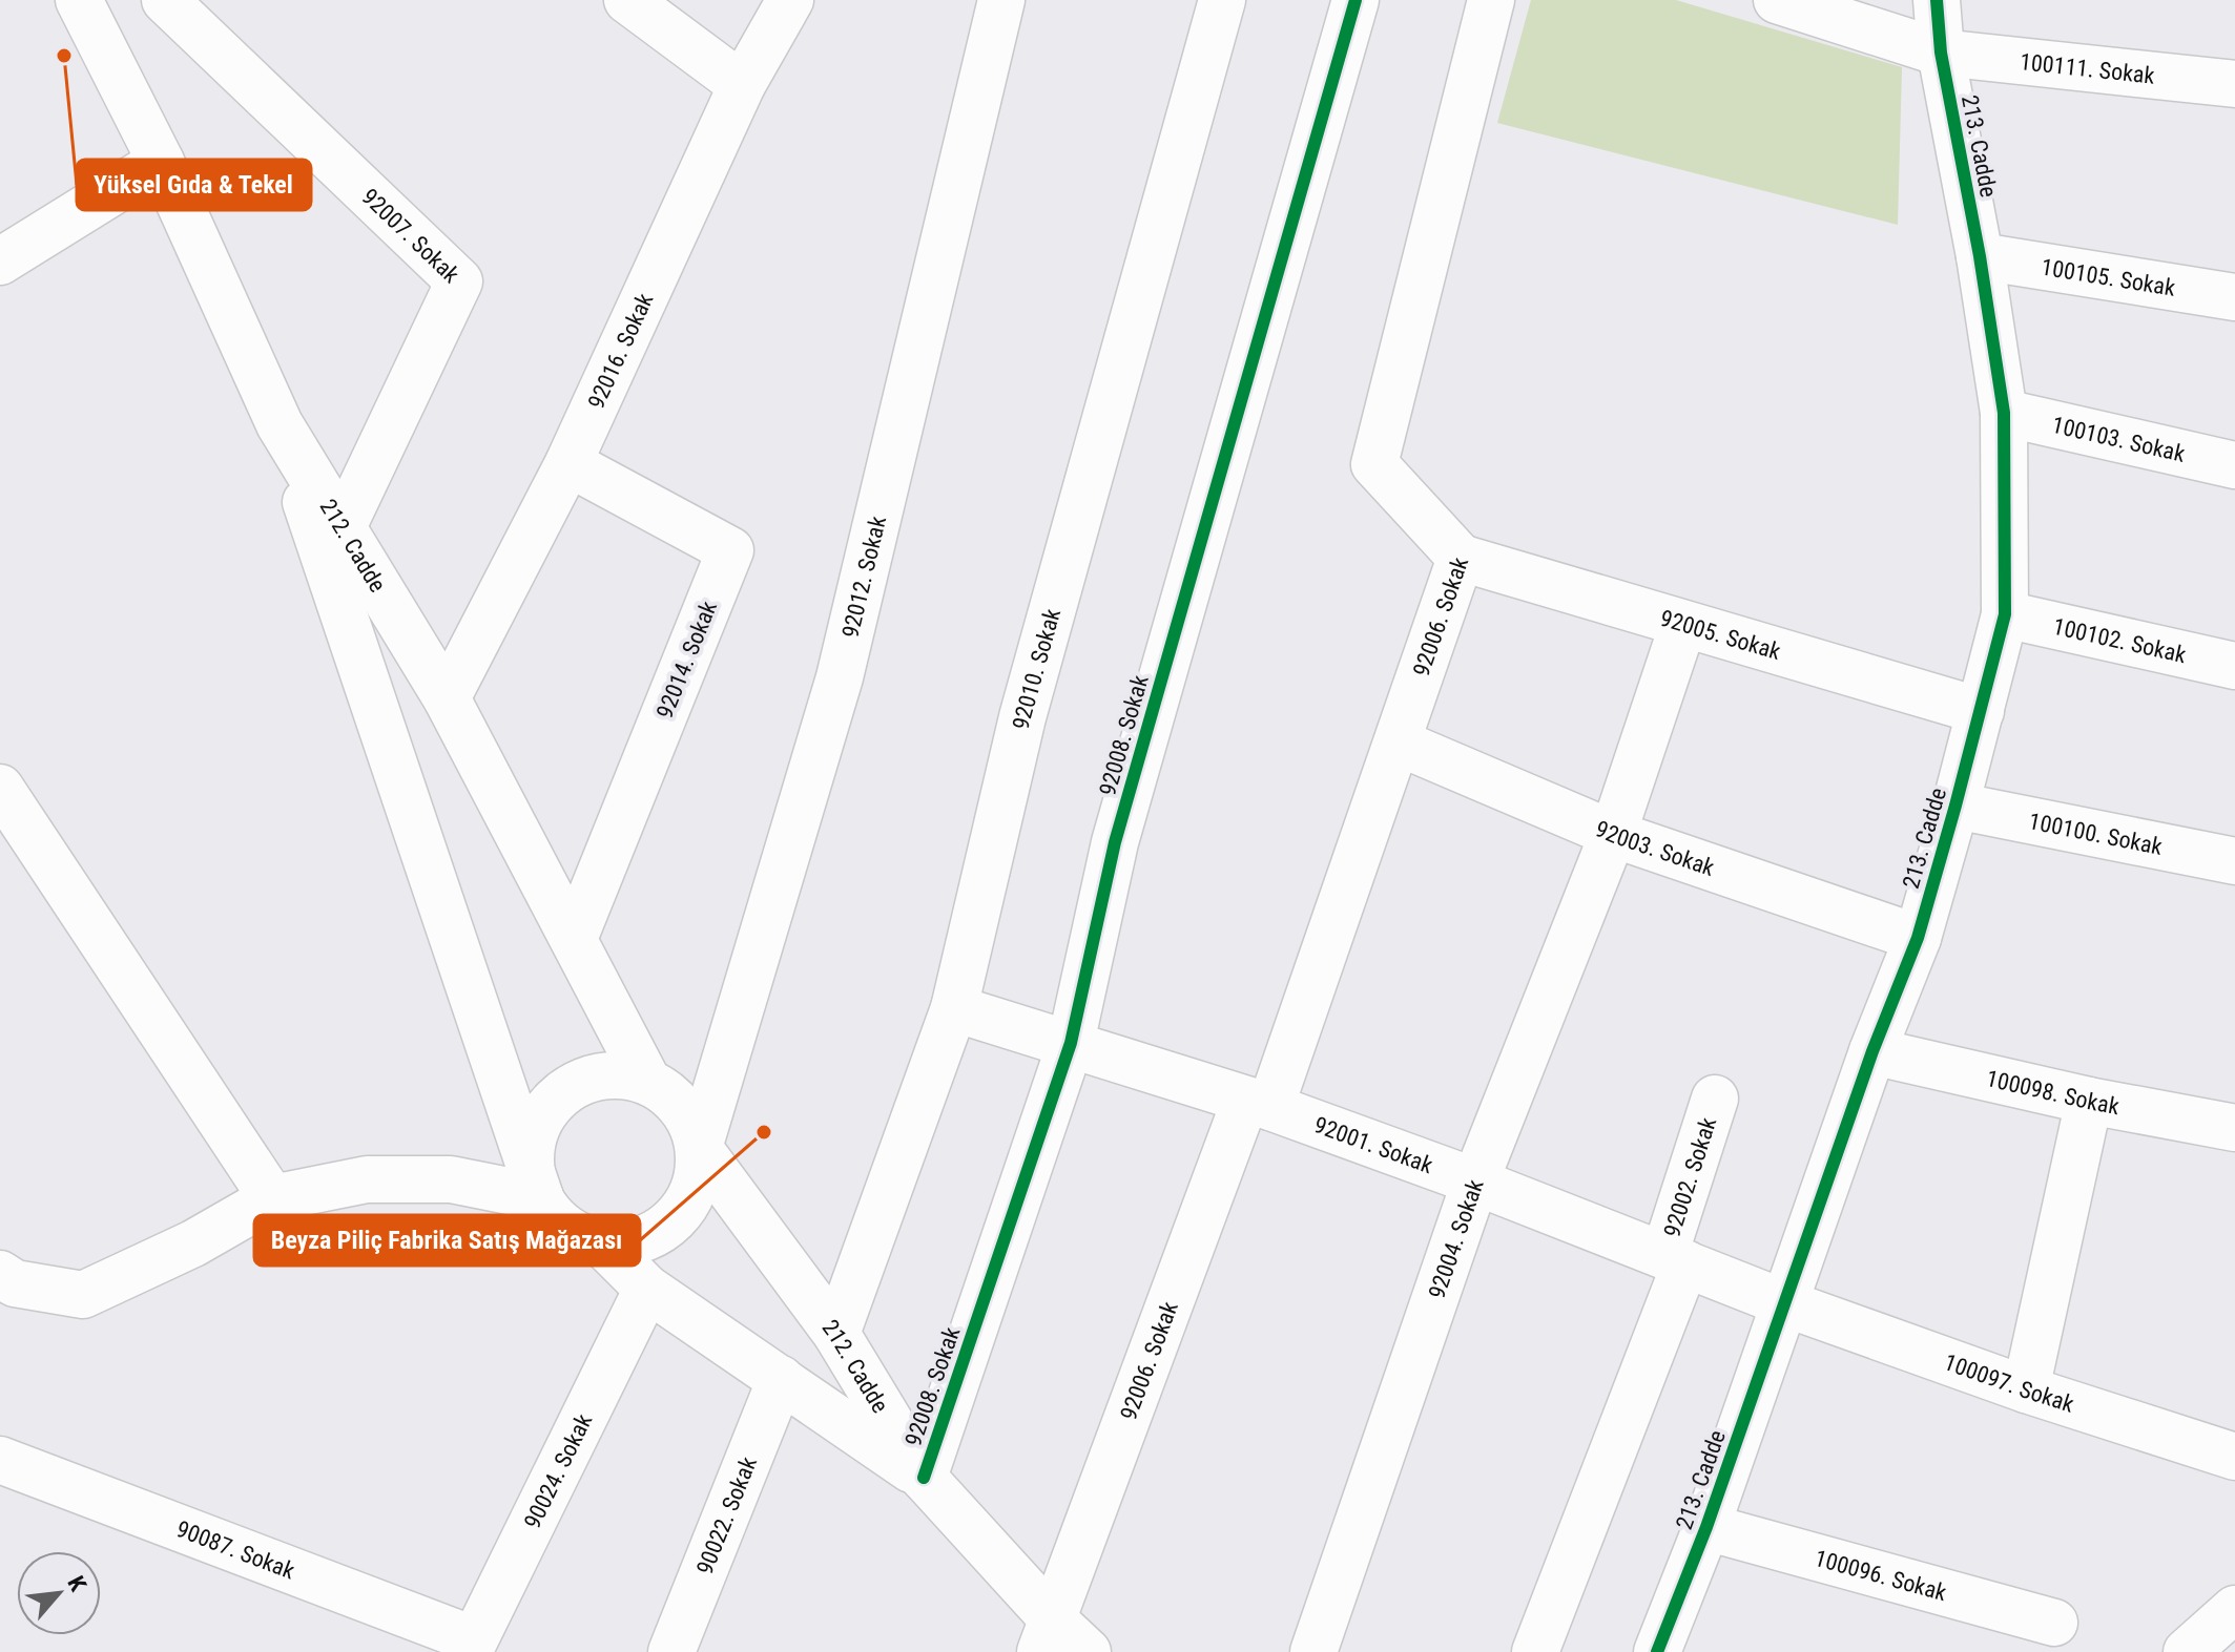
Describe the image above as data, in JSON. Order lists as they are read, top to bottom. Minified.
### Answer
{"streets":{"street":["100111. Sokak","213. Cadde","92007. Sokak","100105. Sokak","92016. Sokak","100103. Sokak","212. Cadde","92012. Sokak","92006. Sokak","92005. Sokak","100102. Sokak","92014. Sokak","92010. Sokak","92008. Sokak","100100. Sokak","92003. Sokak","100098. Sokak","92001. Sokak","92002. Sokak","92004. Sokak","100097. Sokak","90024. Sokak","90022. Sokak","90087. Sokak","100096. Sokak"]},"crossings":[["100111. Sokak","213. Cadde"],["213. Cadde","100105. Sokak"],["213. Cadde","100103. Sokak"],["213. Cadde","92005. Sokak"],["213. Cadde","100102. Sokak"],["213. Cadde","100100. Sokak"],["213. Cadde","92003. Sokak"],["213. Cadde","100098. Sokak"],["213. Cadde","92001. Sokak"],["213. Cadde","100097. Sokak"],["213. Cadde","100096. Sokak"],["92007. Sokak","212. Cadde"],["92016. Sokak","212. Cadde"],["92016. Sokak","92014. Sokak"],["212. Cadde","92012. Sokak"],["212. Cadde","92006. Sokak"],["212. Cadde","92014. Sokak"],["212. Cadde","92010. Sokak"],["212. Cadde","92008. Sokak"],["92006. Sokak","92005. Sokak"],["92006. Sokak","92003. Sokak"],["92006. Sokak","92001. Sokak"],["92005. Sokak","92004. Sokak"],["92010. Sokak","92001. Sokak"],["92008. Sokak","92001. Sokak"],["92003. Sokak","92004. Sokak"],["92001. Sokak","92002. Sokak"],["92001. Sokak","92004. Sokak"],["92001. Sokak","100097. Sokak"],["90024. Sokak","90087. Sokak"]],"places":["Yüksel Gıda & Tekel","Beyza Piliç Fabrika Satış Mağazası"],"north":"top right"}
